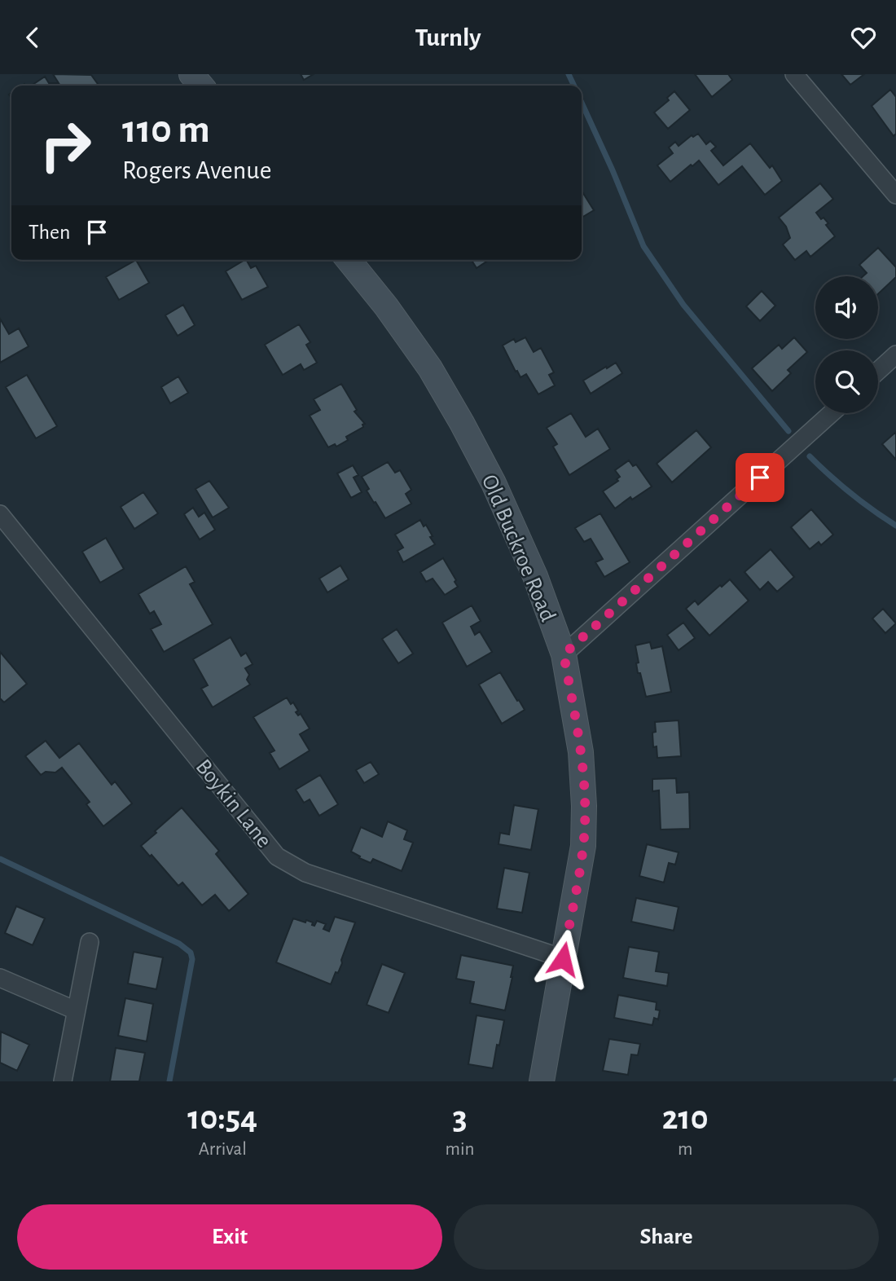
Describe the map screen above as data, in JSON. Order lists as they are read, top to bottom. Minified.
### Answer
{"streets":{"main road":["Old Buckroe Road"],"street":["Boykin Lane"]},"crossings":[["Old Buckroe Road","Boykin Lane"]],"page":{"header":"Turnly","turn":["110 m","Rogers Avenue"],"then":"Then","eta":["10:54","Arrival","3","min","210","m"],"buttons":["Exit","Share"]}}
